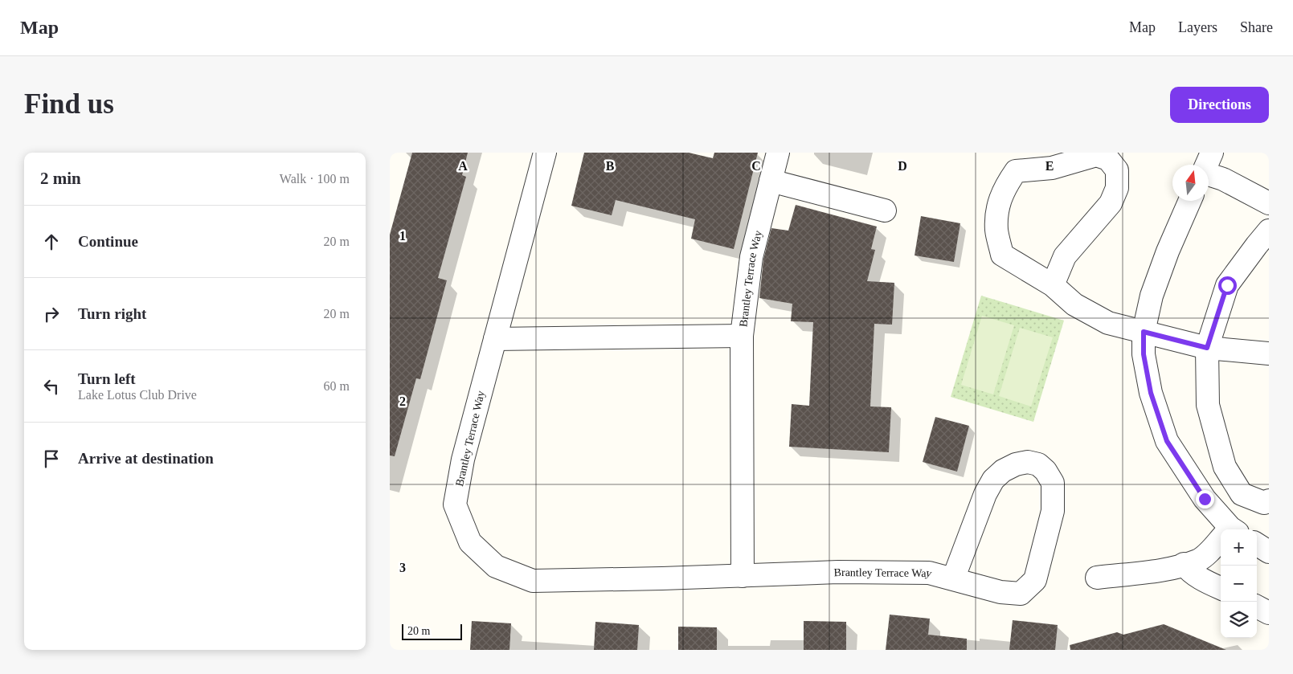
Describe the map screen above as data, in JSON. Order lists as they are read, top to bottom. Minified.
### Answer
{"streets":{"street":["Brantley Terrace Way"]},"scale_bar":"20 m","north":"top","page":{"header":"Map","nav":["Map","Layers","Share"],"buttons":"Directions","title":"Find us","heading":["2 min","Walk · 100 m"],"list":[["Continue","20 m"],["Turn right","20 m"],["Turn left","Lake Lotus Club Drive","60 m"],"Arrive at destination"],"map_buttons":["+","−"],"scale":"20 m"},"grid":{"columns":["A","B","C","D","E"],"rows":["1","2","3"]}}
